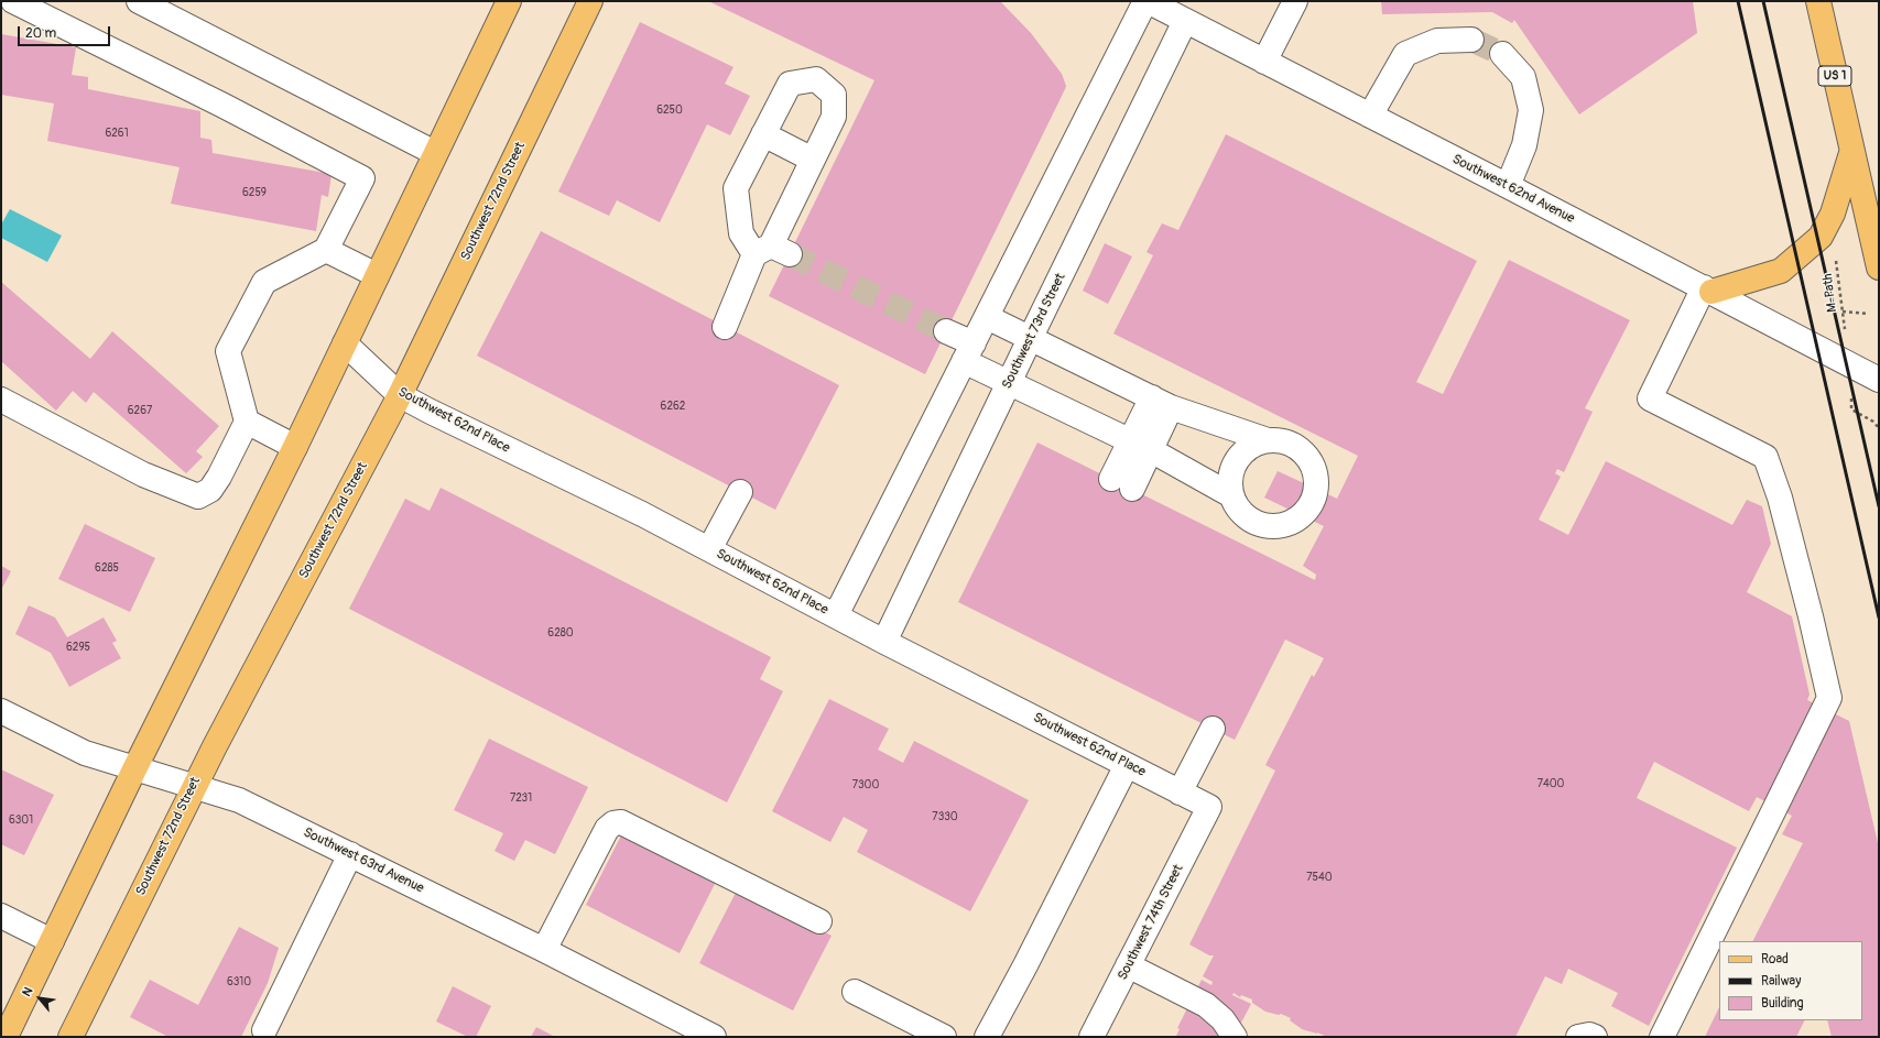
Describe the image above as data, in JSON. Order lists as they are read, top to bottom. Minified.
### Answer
{"streets":{"main road":["US 1","Southwest 72nd Street"],"street":["Southwest 62nd Avenue","Southwest 73rd Street","Southwest 62nd Place","Southwest 63rd Avenue","Southwest 74th Street"],"path":["M-Path"]},"crossings":[["Southwest 62nd Avenue","Southwest 73rd Street"],["Southwest 72nd Street","Southwest 62nd Place"],["Southwest 72nd Street","Southwest 63rd Avenue"],["Southwest 73rd Street","Southwest 62nd Place"],["Southwest 62nd Place","Southwest 74th Street"]],"house_numbers":["6250","6261","6259","6262","6267","6285","6280","6295","7400","7300","7231","7330","6301","7540","6310"],"legend":["Road","Railway","Building"],"scale_bar":"20 m","north":"top left"}
